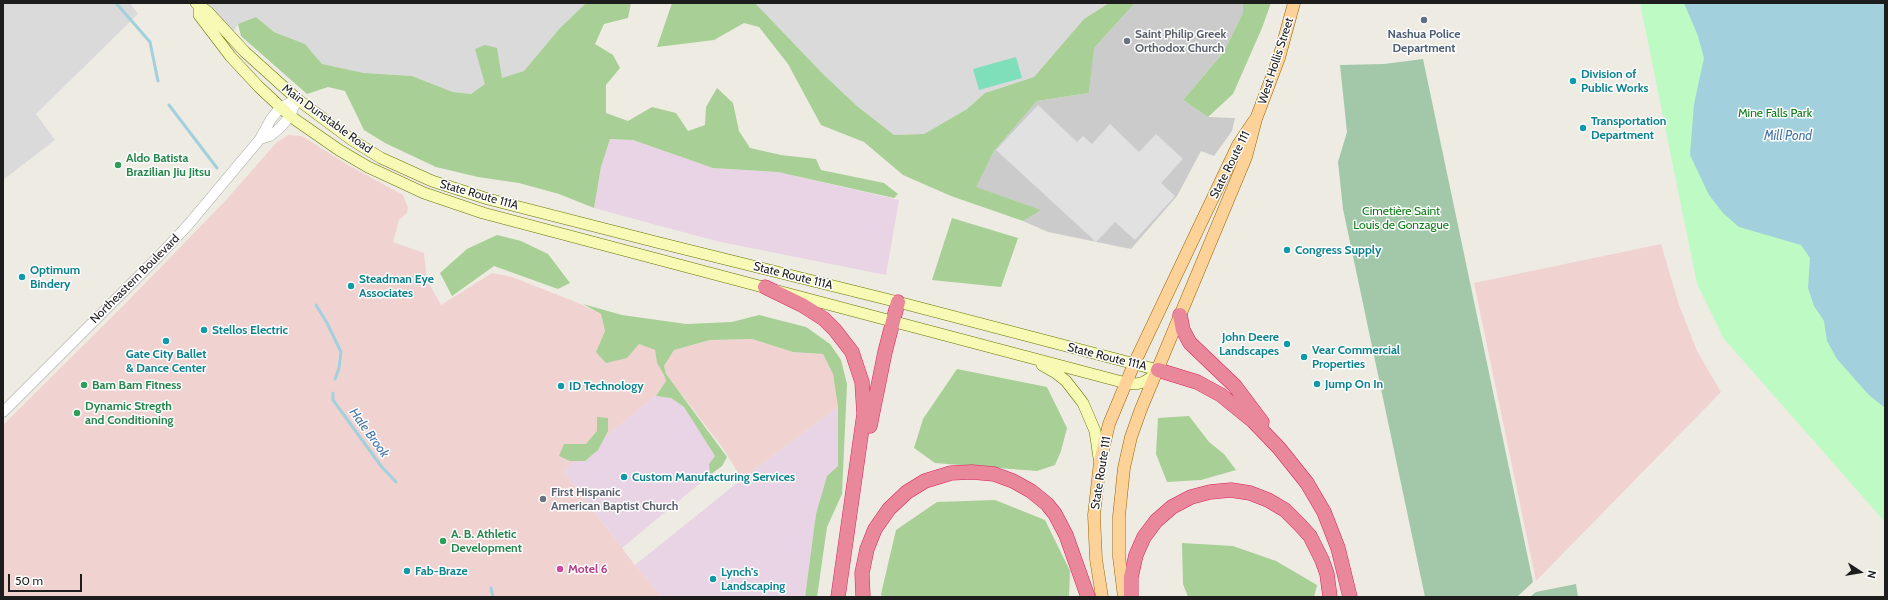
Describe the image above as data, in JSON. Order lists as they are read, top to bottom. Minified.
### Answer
{"streets":{"main road":["West Hollis Street","Main Dunstable Road","State Route 111","State Route 111A"],"street":["Northeastern Boulevard"]},"crossings":[["West Hollis Street","State Route 111"],["Main Dunstable Road","State Route 111A"],["Main Dunstable Road","Northeastern Boulevard"],["State Route 111","State Route 111A"]],"water":["Mill Pond","Hale Brook"],"parks":["Mine Falls Park","Cimetière Saint Louis de Gonzague"],"places":["Nashua Police Department","Saint Philip Greek Orthodox Church","Division of Public Works","Transportation Department","Aldo Batista Brazilian Jiu Jitsu","Congress Supply","Optimum Bindery","Steadman Eye Associates","Stellos Electric","Gate City Ballet & Dance Center","John Deere Landscapes","Vear Commercial Properties","Jump On In","Bam Bam Fitness","ID Technology","Dynamic Stregth and Conditioning","Custom Manufacturing Services","First Hispanic American Baptist Church","A. B. Athletic Development","Motel 6","Fab-Braze","Lynch's Landscaping"],"scale_bar":"50 m","north":"right"}
